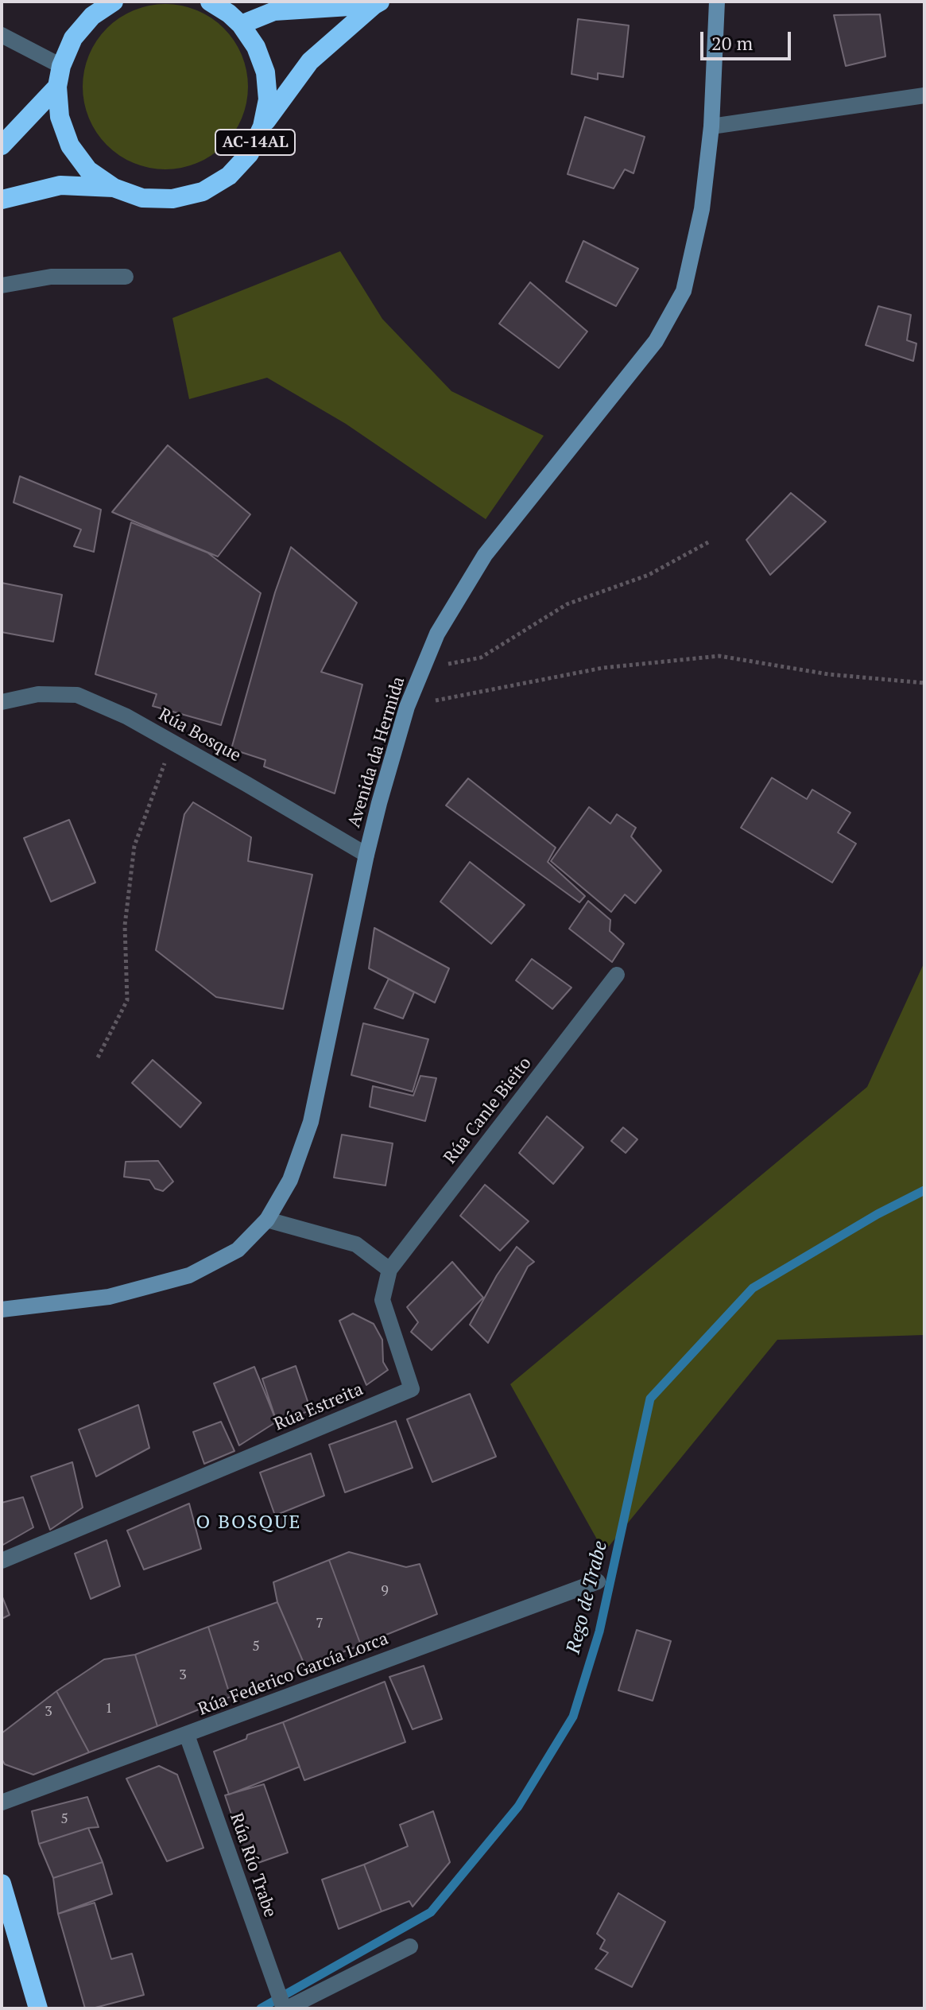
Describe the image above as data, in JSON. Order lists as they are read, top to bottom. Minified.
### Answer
{"streets":{"highway":["AC-14AL"],"street":["Rúa Bosque","Avenida da Hermida","Rúa Canle Bieito","Rúa Estreita","Rúa Federico García Lorca","Rúa Río Trabe"]},"crossings":[["Rúa Bosque","Avenida da Hermida"],["Rúa Canle Bieito","Rúa Estreita"],["Rúa Federico García Lorca","Rúa Río Trabe"]],"districts":["O BOSQUE"],"water":["Rego de Trabe"],"house_numbers":["9","7","5","3","1","3","5"],"scale_bar":"20 m"}
